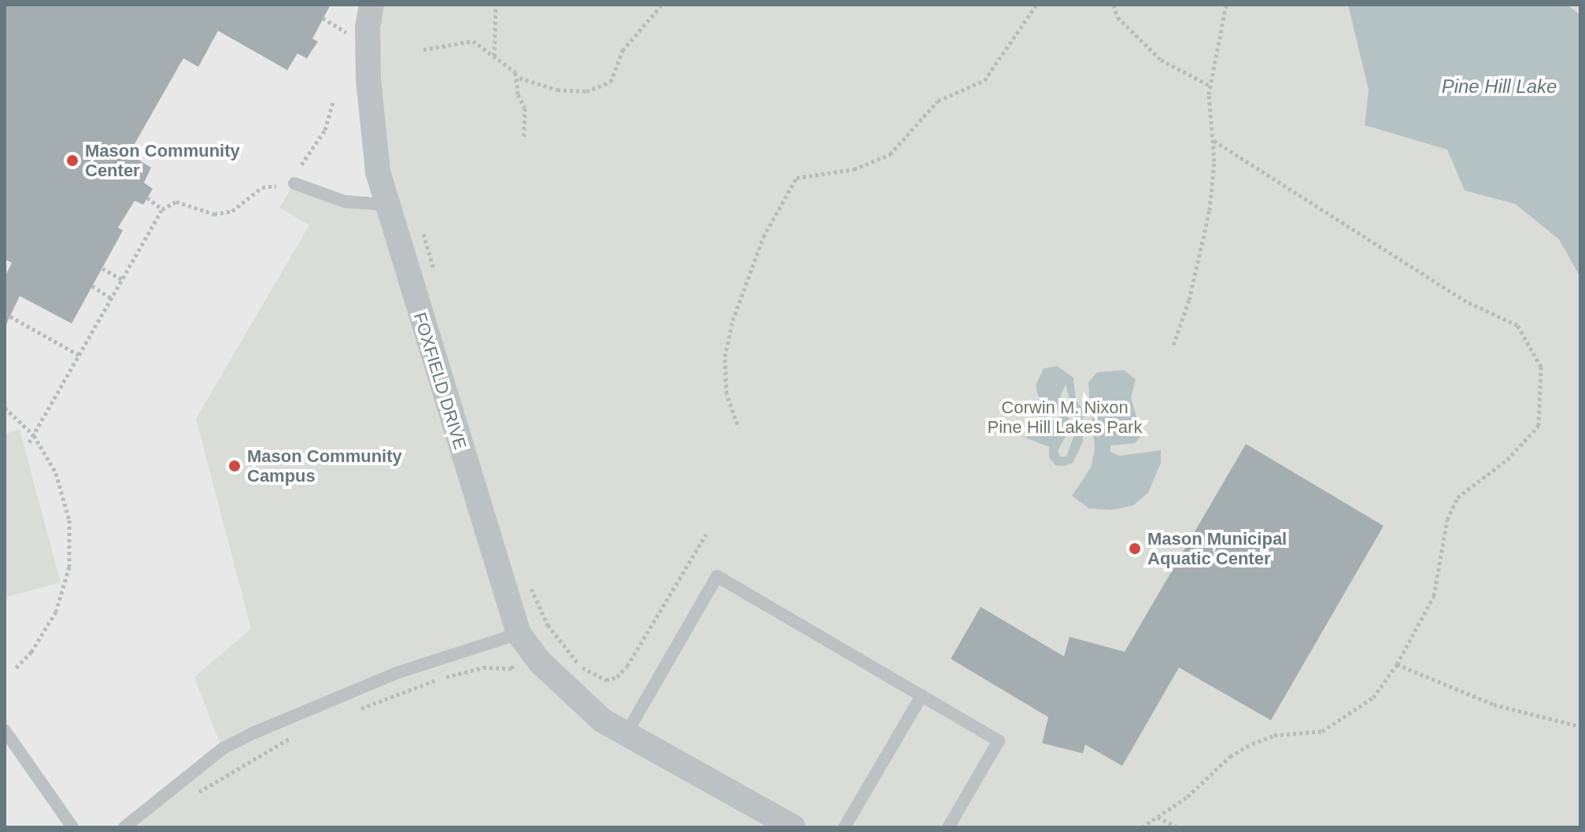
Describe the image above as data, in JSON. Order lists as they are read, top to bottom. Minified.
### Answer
{"streets":{"street":["FOXFIELD DRIVE"]},"water":["Pine Hill Lake"],"parks":["Corwin M. Nixon Pine Hill Lakes Park"],"places":["Mason Community Center","Mason Community Campus","Mason Municipal Aquatic Center"]}
